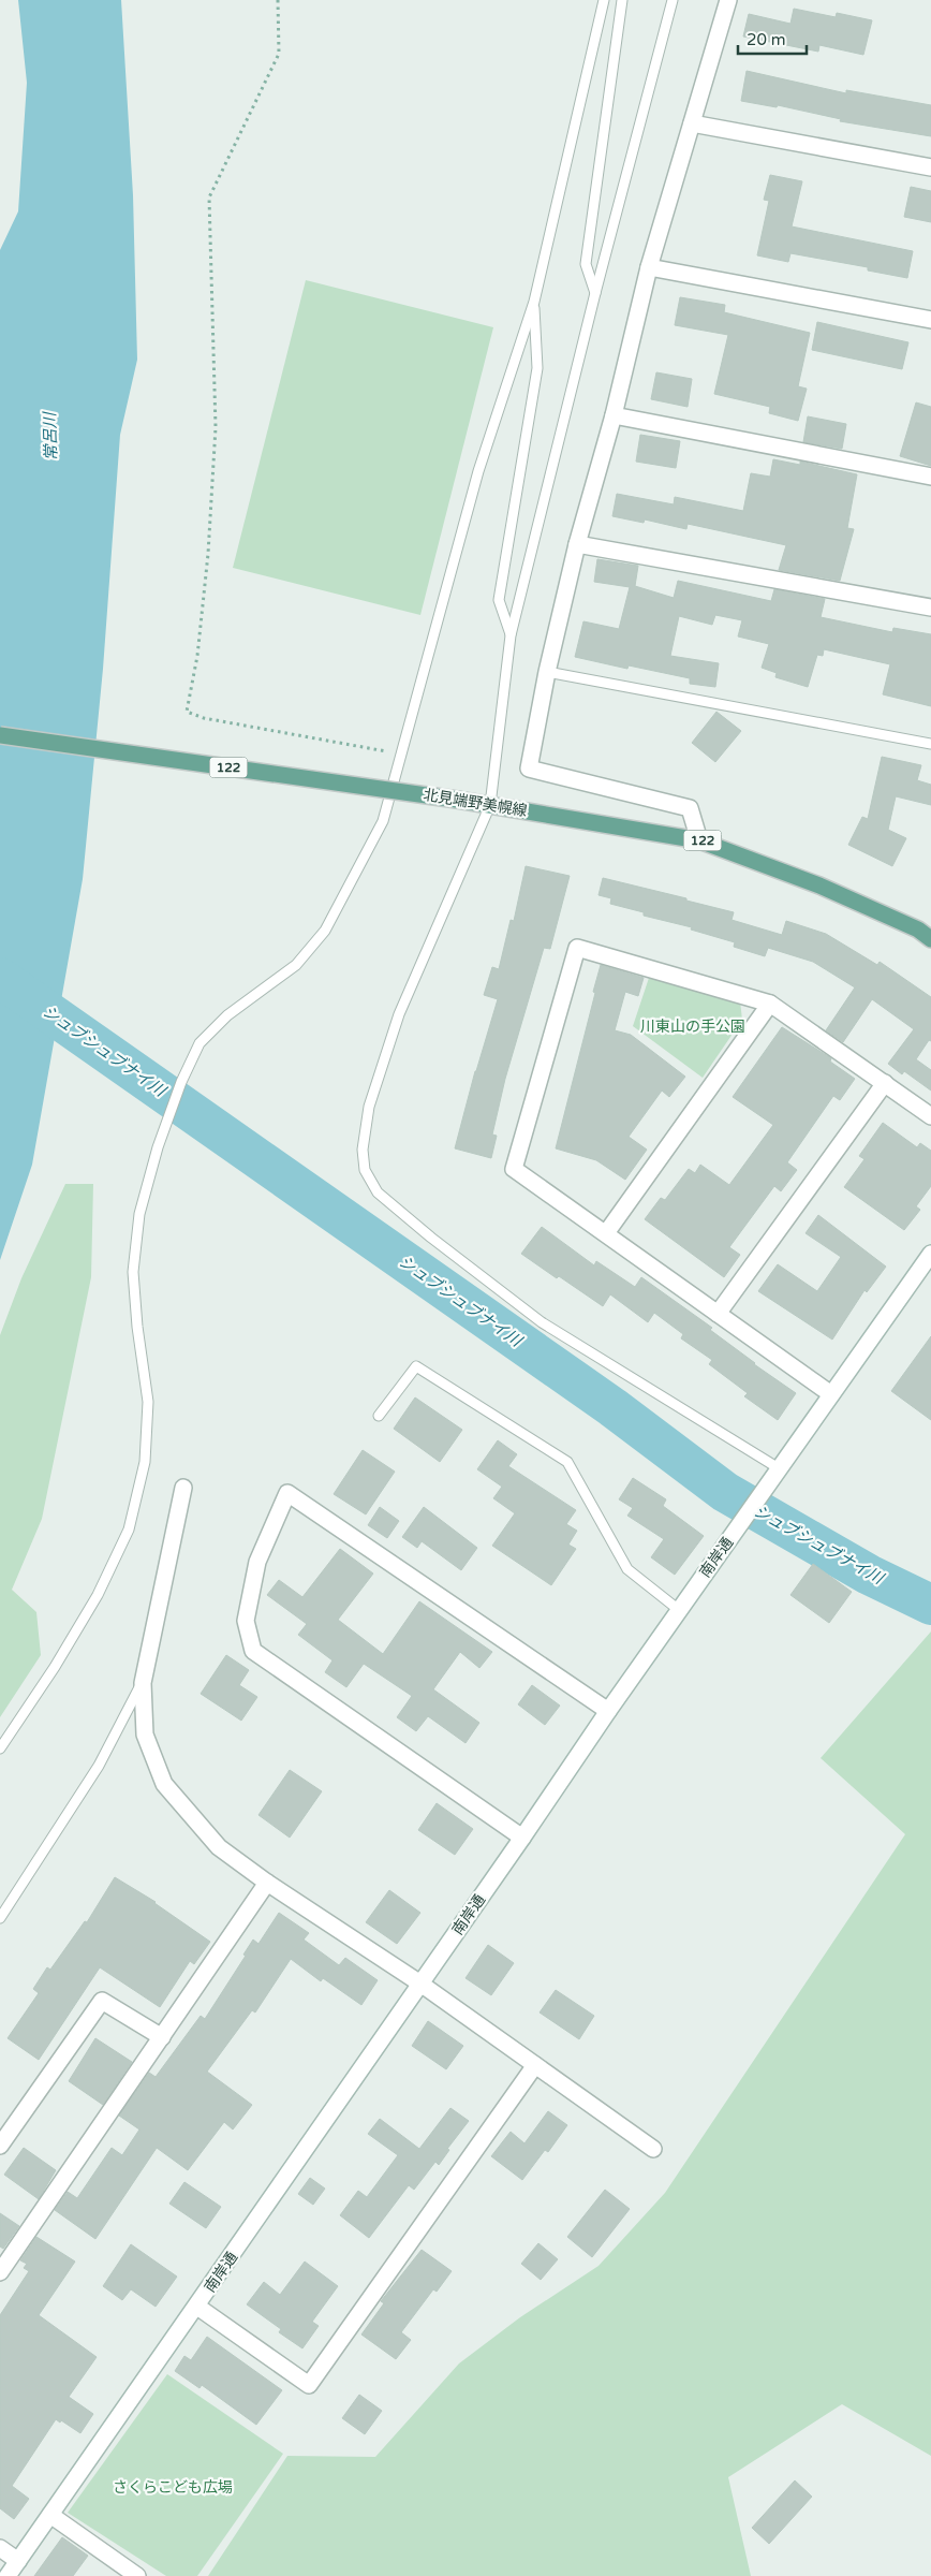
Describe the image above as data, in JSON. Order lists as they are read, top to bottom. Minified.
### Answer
{"streets":{"main road":["122","北見端野美幌線"],"street":["南岸通"]},"water":["常呂川","シュブシュブナイ川"],"parks":["川東山の手公園","さくらこども広場"],"scale_bar":"20 m"}
